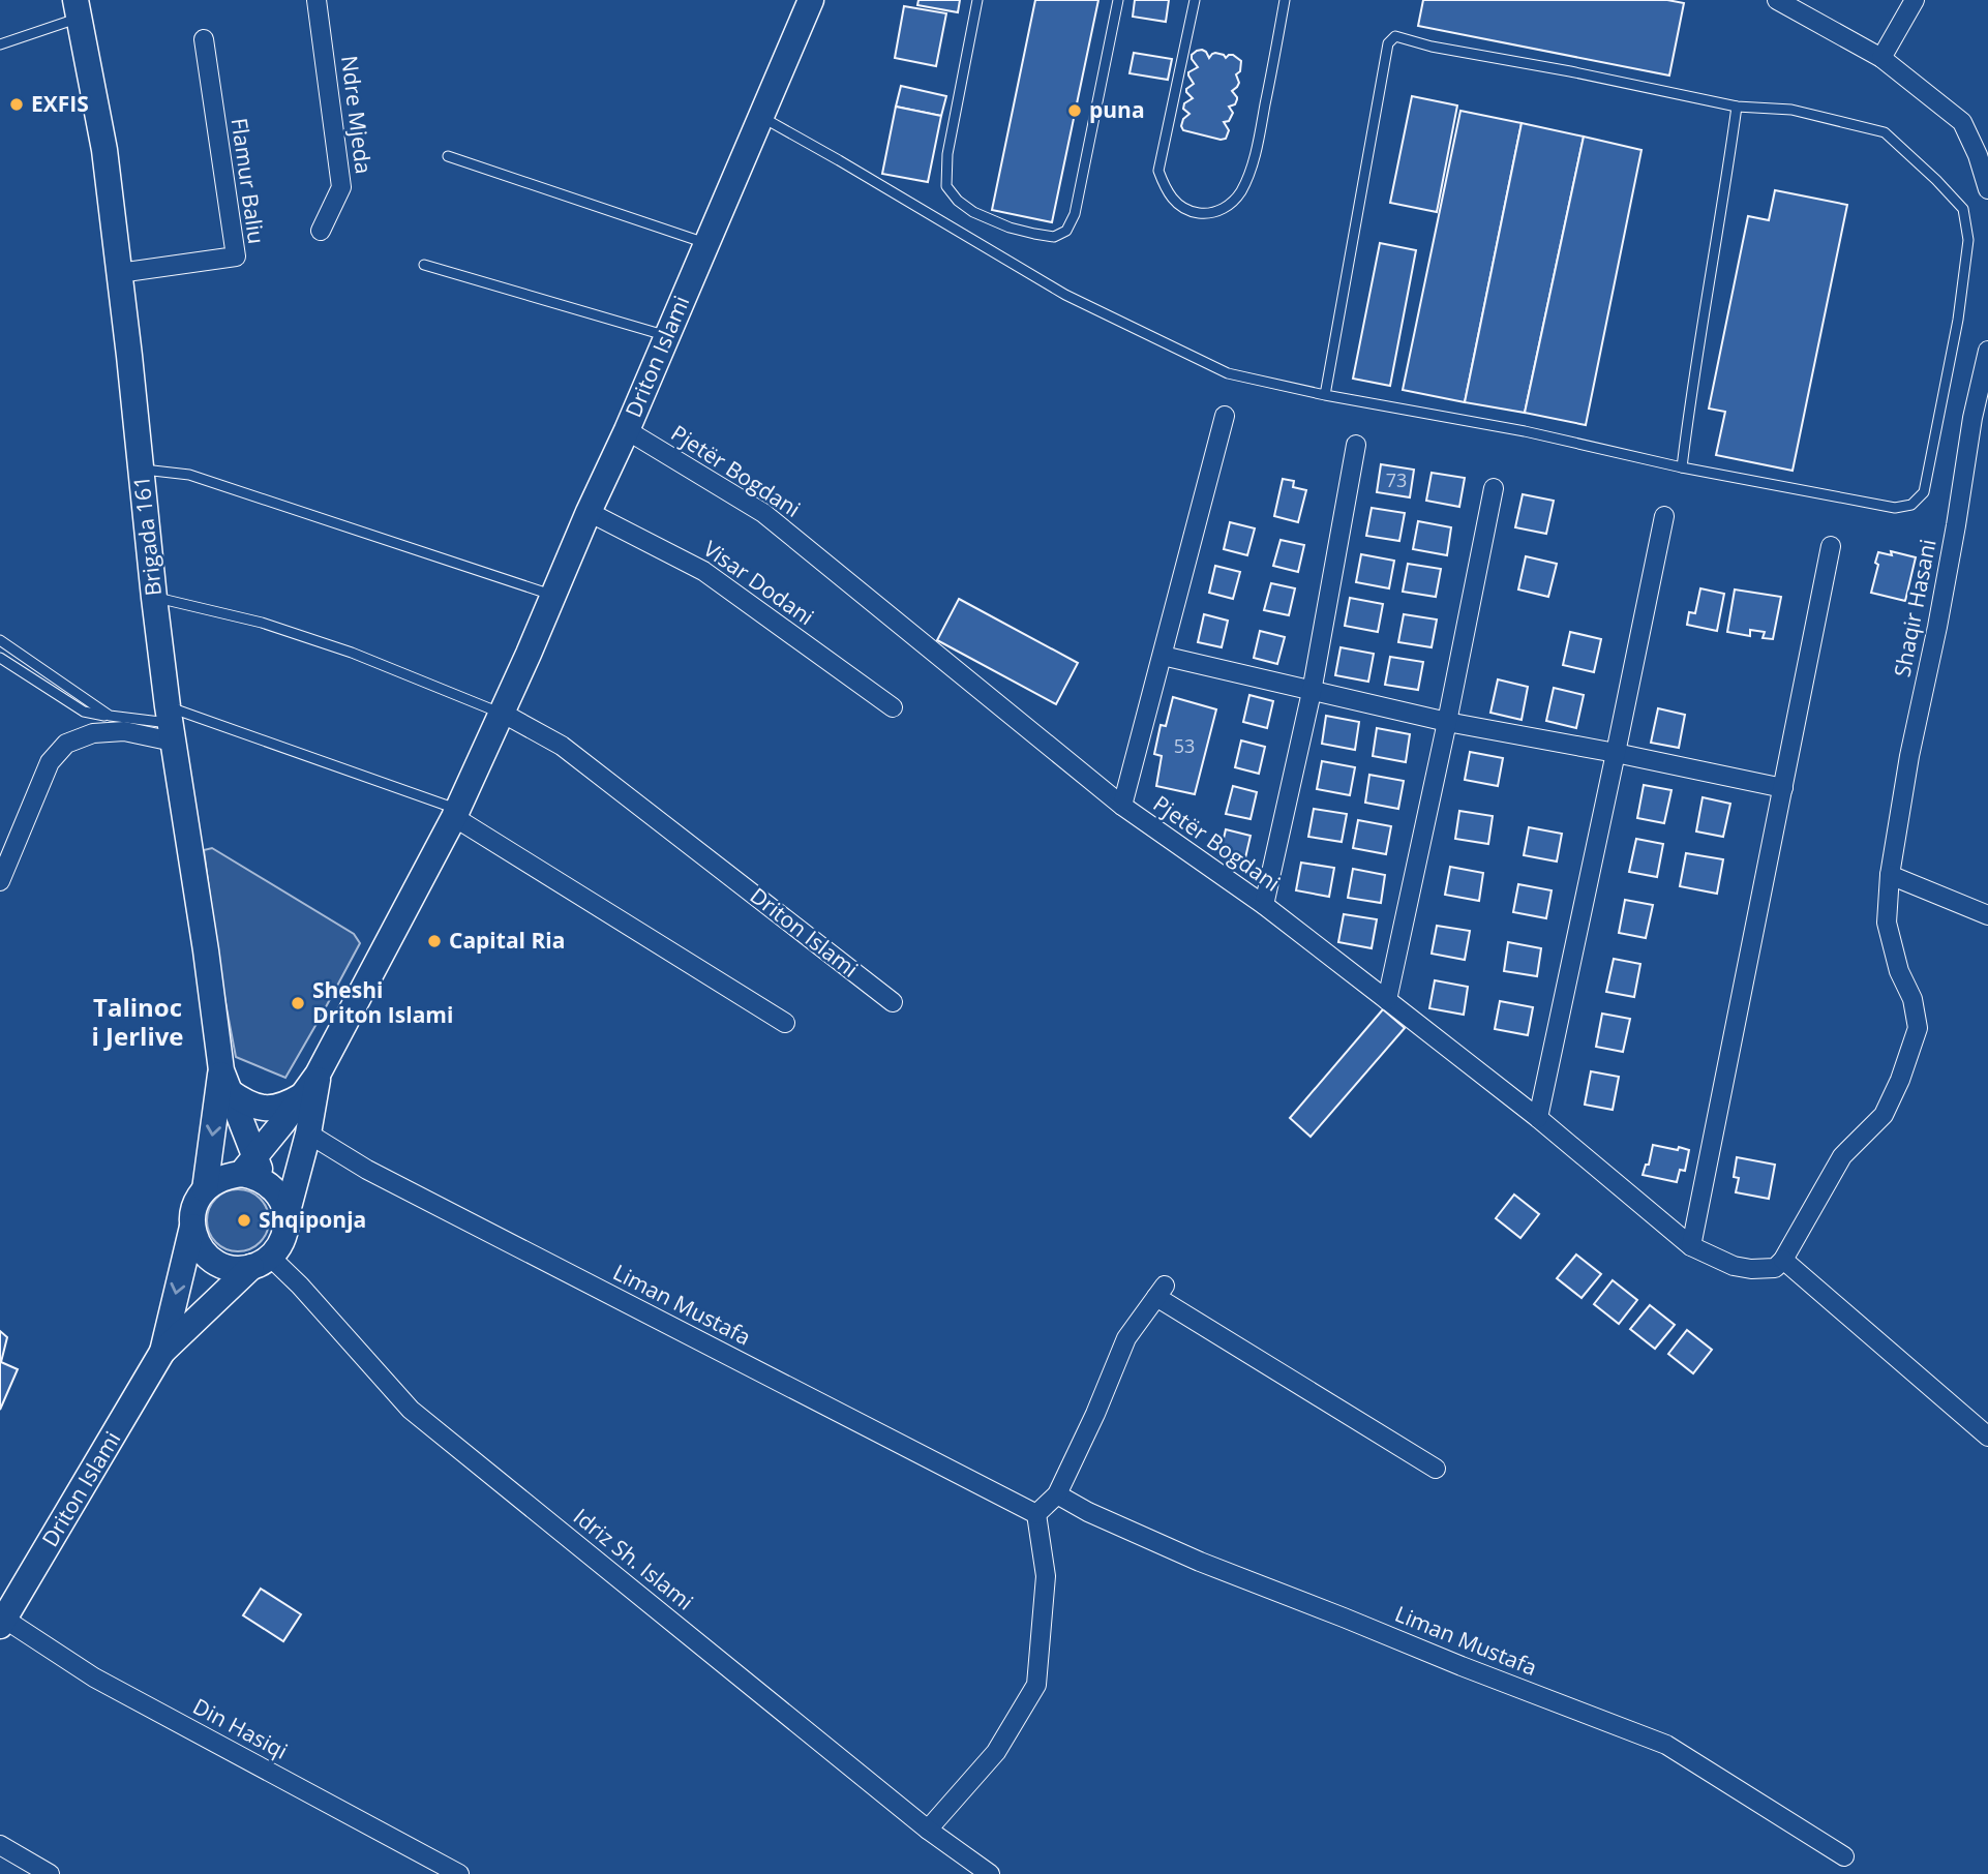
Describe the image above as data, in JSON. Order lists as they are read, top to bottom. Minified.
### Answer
{"streets":{"street":["Ndre Mjeda","Flamur Baliu","Driton Islami","Pjetër Bogdani","Brigada 161","Visar Dodani","Shaqir Hasani","Liman Mustafa","Idriz Sh. Islami","Din Hasiqi"]},"crossings":[["Flamur Baliu","Brigada 161"],["Driton Islami","Pjetër Bogdani"],["Driton Islami","Brigada 161"],["Driton Islami","Visar Dodani"],["Driton Islami","Liman Mustafa"],["Driton Islami","Idriz Sh. Islami"],["Driton Islami","Din Hasiqi"],["Pjetër Bogdani","Shaqir Hasani"],["Brigada 161","Idriz Sh. Islami"]],"districts":["Talinoc i Jerlive"],"places":["EXFIS","puna","Capital Ria","Sheshi Driton Islami","Shqiponja"],"house_numbers":["73","53"]}
